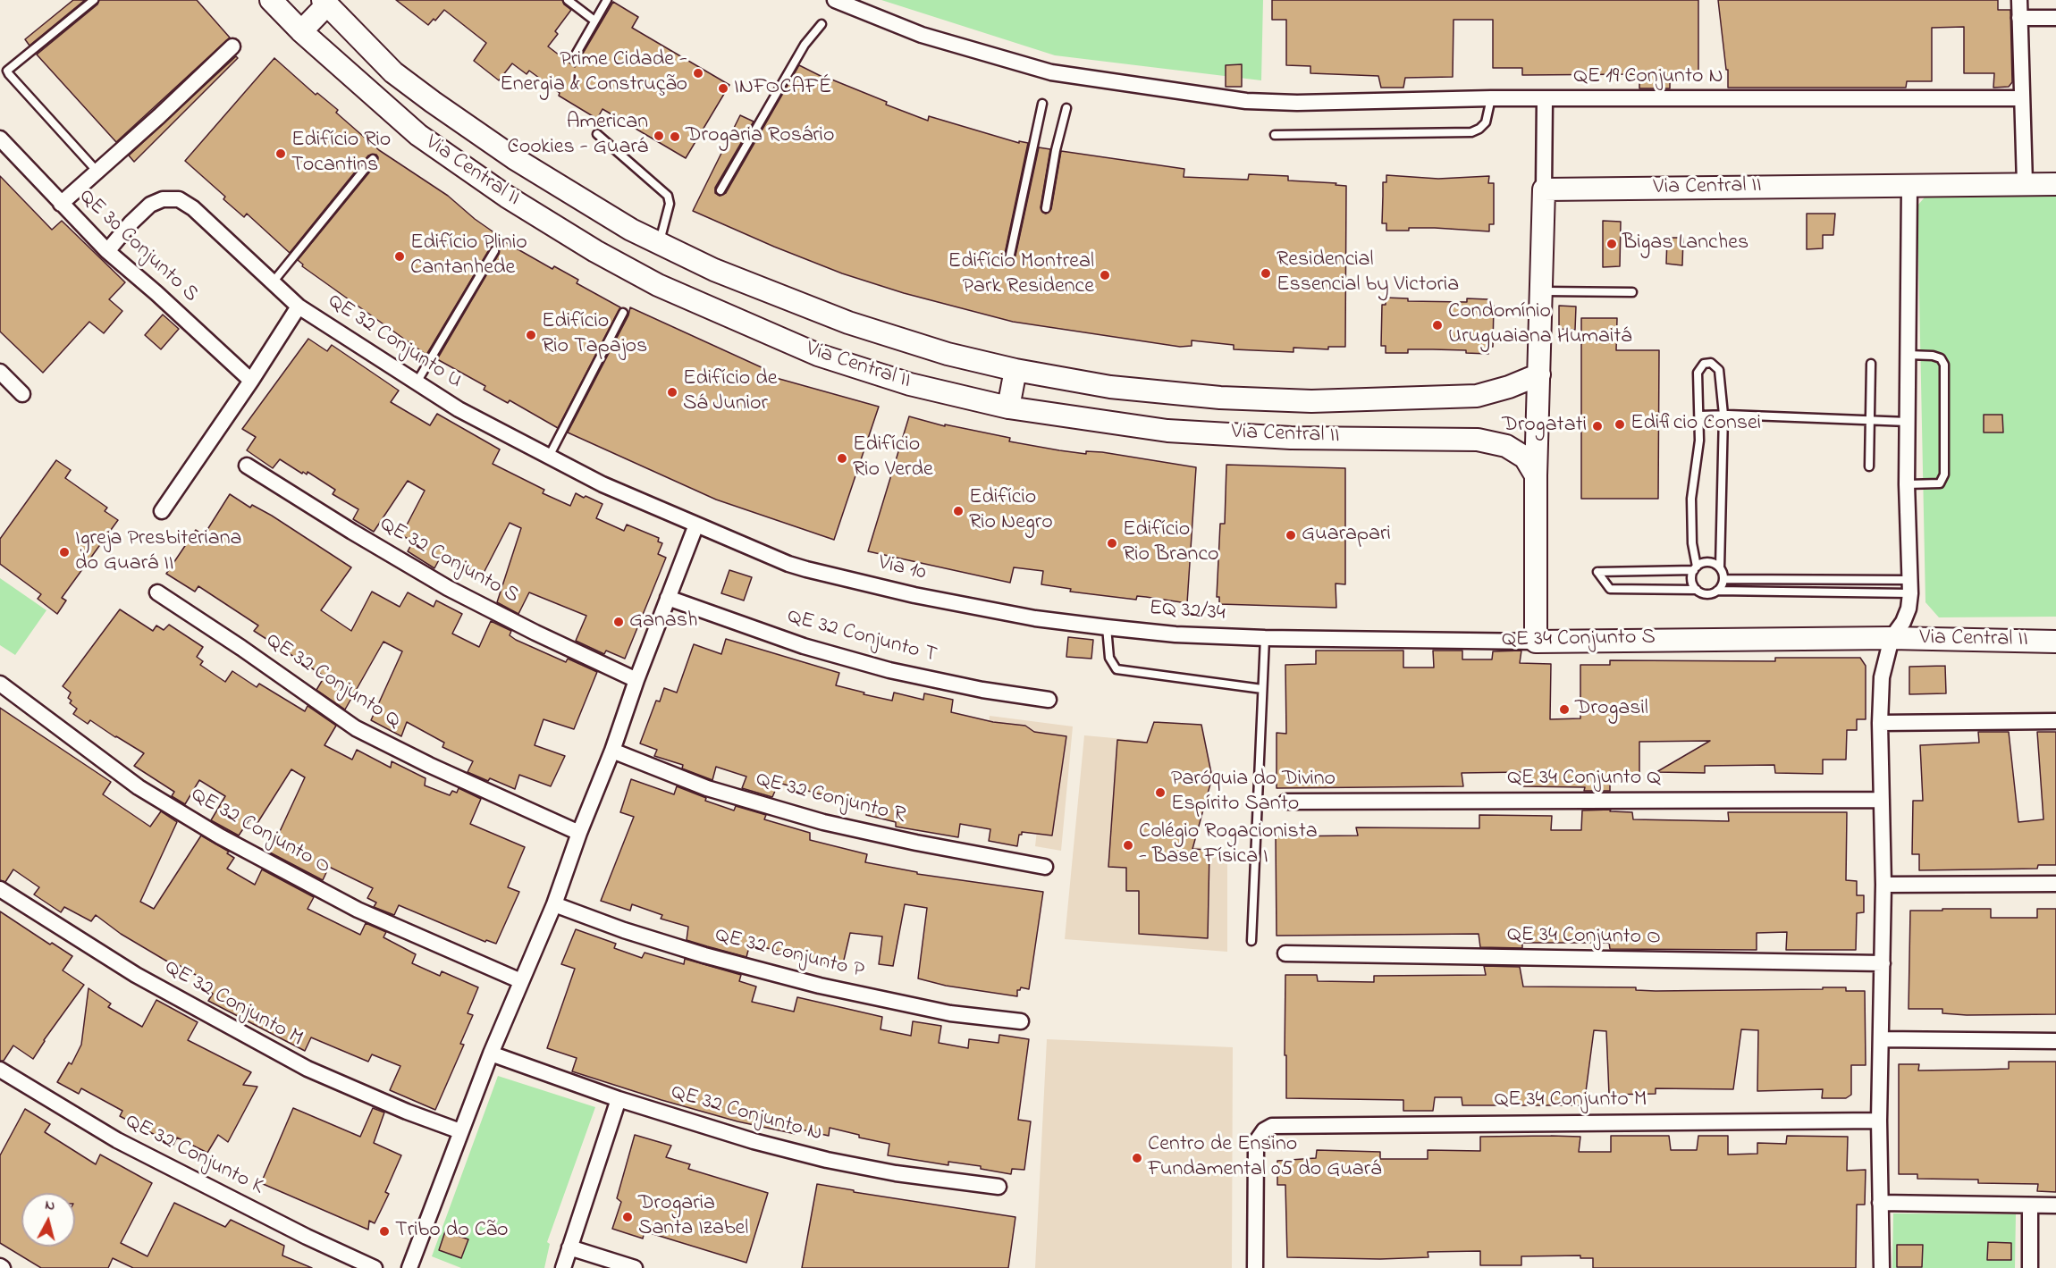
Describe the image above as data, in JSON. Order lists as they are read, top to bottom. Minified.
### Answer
{"streets":{"street":["QE 19 Conjunto N","Via Central II","QE 30 Conjunto S","QE 32 Conjunto U","QE 32 Conjunto S","Via 10","EQ 32/34","QE 32 Conjunto T","QE 34 Conjunto S","QE 32 Conjunto Q","QE 34 Conjunto Q","QE 32 Conjunto R","QE 32 Conjunto O","QE 34 Conjunto O","QE 32 Conjunto P","QE 32 Conjunto M","QE 34 Conjunto M","QE 32 Conjunto N","QE 32 Conjunto K"]},"crossings":[["Via Central II","QE 34 Conjunto S"],["QE 30 Conjunto S","QE 32 Conjunto U"],["QE 32 Conjunto U","Via 10"],["Via 10","EQ 32/34"],["EQ 32/34","QE 34 Conjunto S"]],"places":["Prime Cidade - Energia & Construção","INFOCAFÉ","American Cookies - Guará","Drogaria Rosário","Edifício Rio Tocantins","Bigas Lanches","Edifício Plinio Cantanhede","Residencial Essencial by Victoria","Edifício Montreal Park Residence","Condomínio Uruguaiana Humaitá","Edifício Rio Tapajos","Edifício de Sá Junior","Edificio Consei","Drogatati","Edifício Rio Verde","Edifício Rio Negro","Guarapari","Edifício Rio Branco","Igreja Presbiteriana do Guará II","Ganash","Drogasil","Paróquia do Divino Espírito Santo","Colégio Rogacionista - Base Física I","Centro de Ensino Fundamental 05 do Guará","Drogaria Santa Izabel","Tribo do Cão"],"north":"top"}
